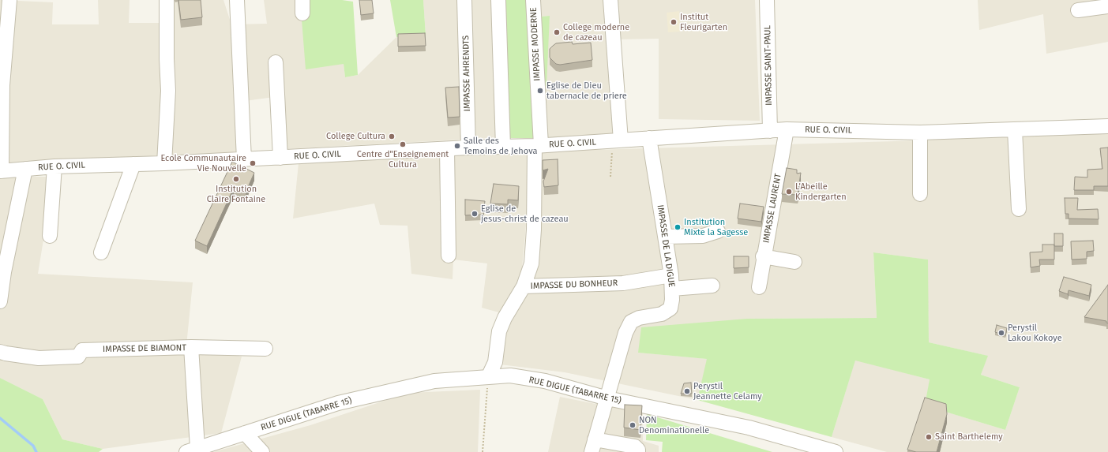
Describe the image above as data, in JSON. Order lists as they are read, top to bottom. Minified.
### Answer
{"streets":{"street":["IMPASSE MODERNE","IMPASSE SAINT-PAUL","IMPASSE AHRENDTS","RUE O. CIVIL","IMPASSE LAURENT","IMPASSE DE LA DIGUE","IMPASSE DU BONHEUR","IMPASSE DE BIAMONT","RUE DIGUE (TABARRE 15)"]},"crossings":[["IMPASSE MODERNE","RUE O. CIVIL"],["IMPASSE MODERNE","IMPASSE DU BONHEUR"],["IMPASSE SAINT-PAUL","RUE O. CIVIL"],["IMPASSE AHRENDTS","RUE O. CIVIL"],["RUE O. CIVIL","IMPASSE LAURENT"],["RUE O. CIVIL","IMPASSE DE LA DIGUE"],["RUE O. CIVIL","IMPASSE DU BONHEUR"],["IMPASSE DE LA DIGUE","IMPASSE DU BONHEUR"],["IMPASSE DE LA DIGUE","RUE DIGUE (TABARRE 15)"],["IMPASSE DE BIAMONT","RUE DIGUE (TABARRE 15)"]],"places":["Institut Fleurigarten","College moderne de cazeau","Eglise de Dieu tabernacle de priere","College Cultura","Centre d\"Enseignement Cultura","Salle des Temoins de Jehova","Ecole Communautaire Vie Nouvelle","Institution Claire Fontaine","L'Abeille Kindergarten","Eglise de jesus-christ de cazeau","Institution Mixte la Sagesse","Perystil Lakou Kokoye","Perystil Jeannette Celamy","NON Denominationelle","Saint Barthelemy"]}
